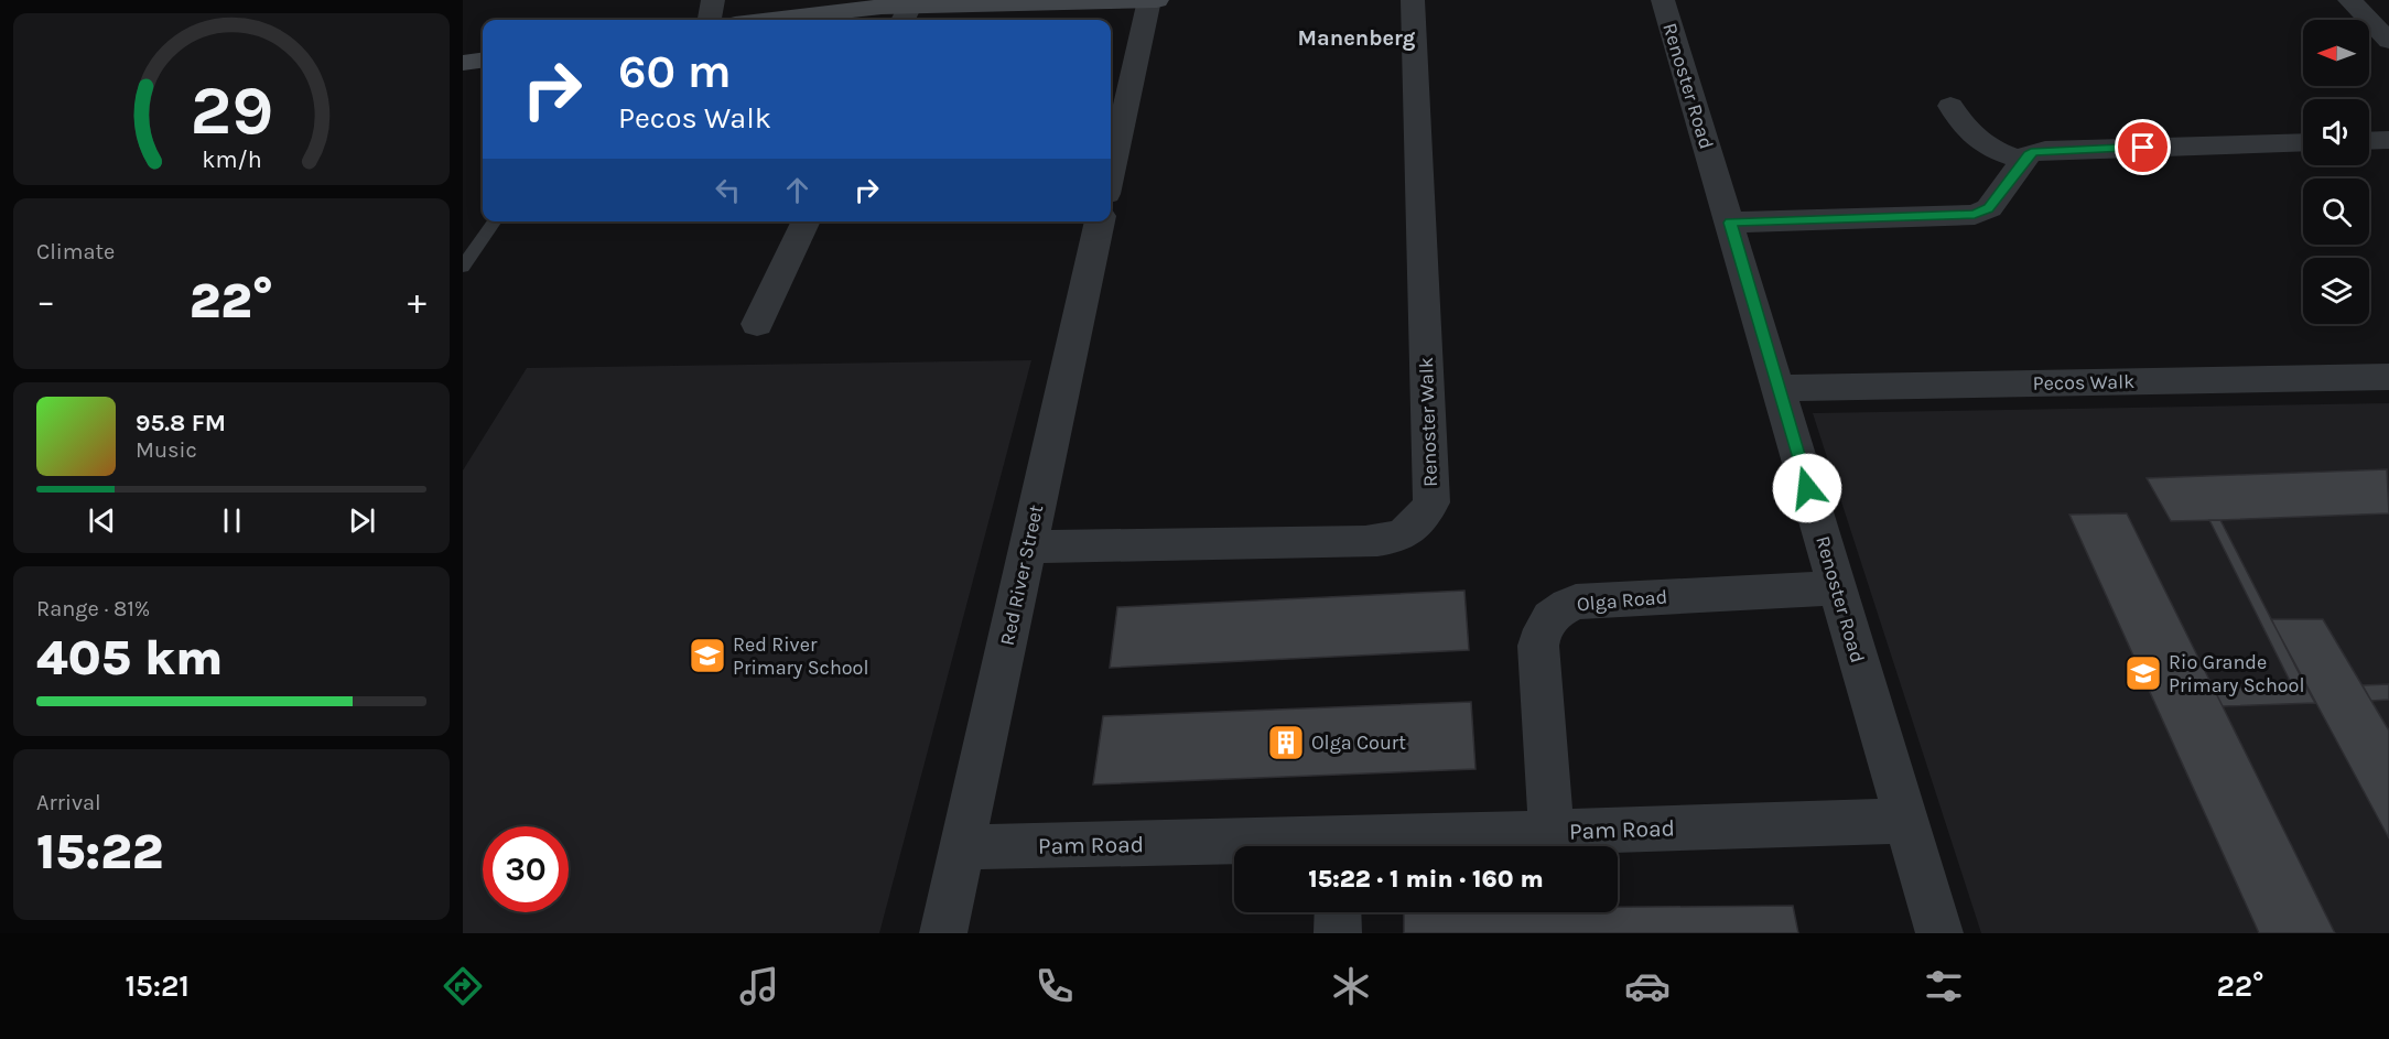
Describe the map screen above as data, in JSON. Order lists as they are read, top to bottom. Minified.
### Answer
{"streets":{"street":["Renoster Road","Pecos Walk","Renoster Walk","Red River Street","Olga Road","Pam Road"]},"crossings":[["Renoster Road","Pecos Walk"],["Renoster Road","Olga Road"],["Renoster Road","Pam Road"],["Renoster Walk","Red River Street"],["Red River Street","Pam Road"],["Olga Road","Pam Road"]],"districts":["Manenberg"],"places":{"school or university":["Red River Primary School","Rio Grande Primary School"],"building":["Olga Court"]},"north":"left","page":{"turn":["60 m","Pecos Walk"],"tile":["Climate",["Range · 81%","405 km"],["Arrival","15:22"]],"heat":["−","22°","+"],"song":["95.8 FM","Music"],"limit":"30","trip":"15:22 · 1 min · 160 m","tabs":["15:21","22°"],"gauge":["29","km/h"]}}
